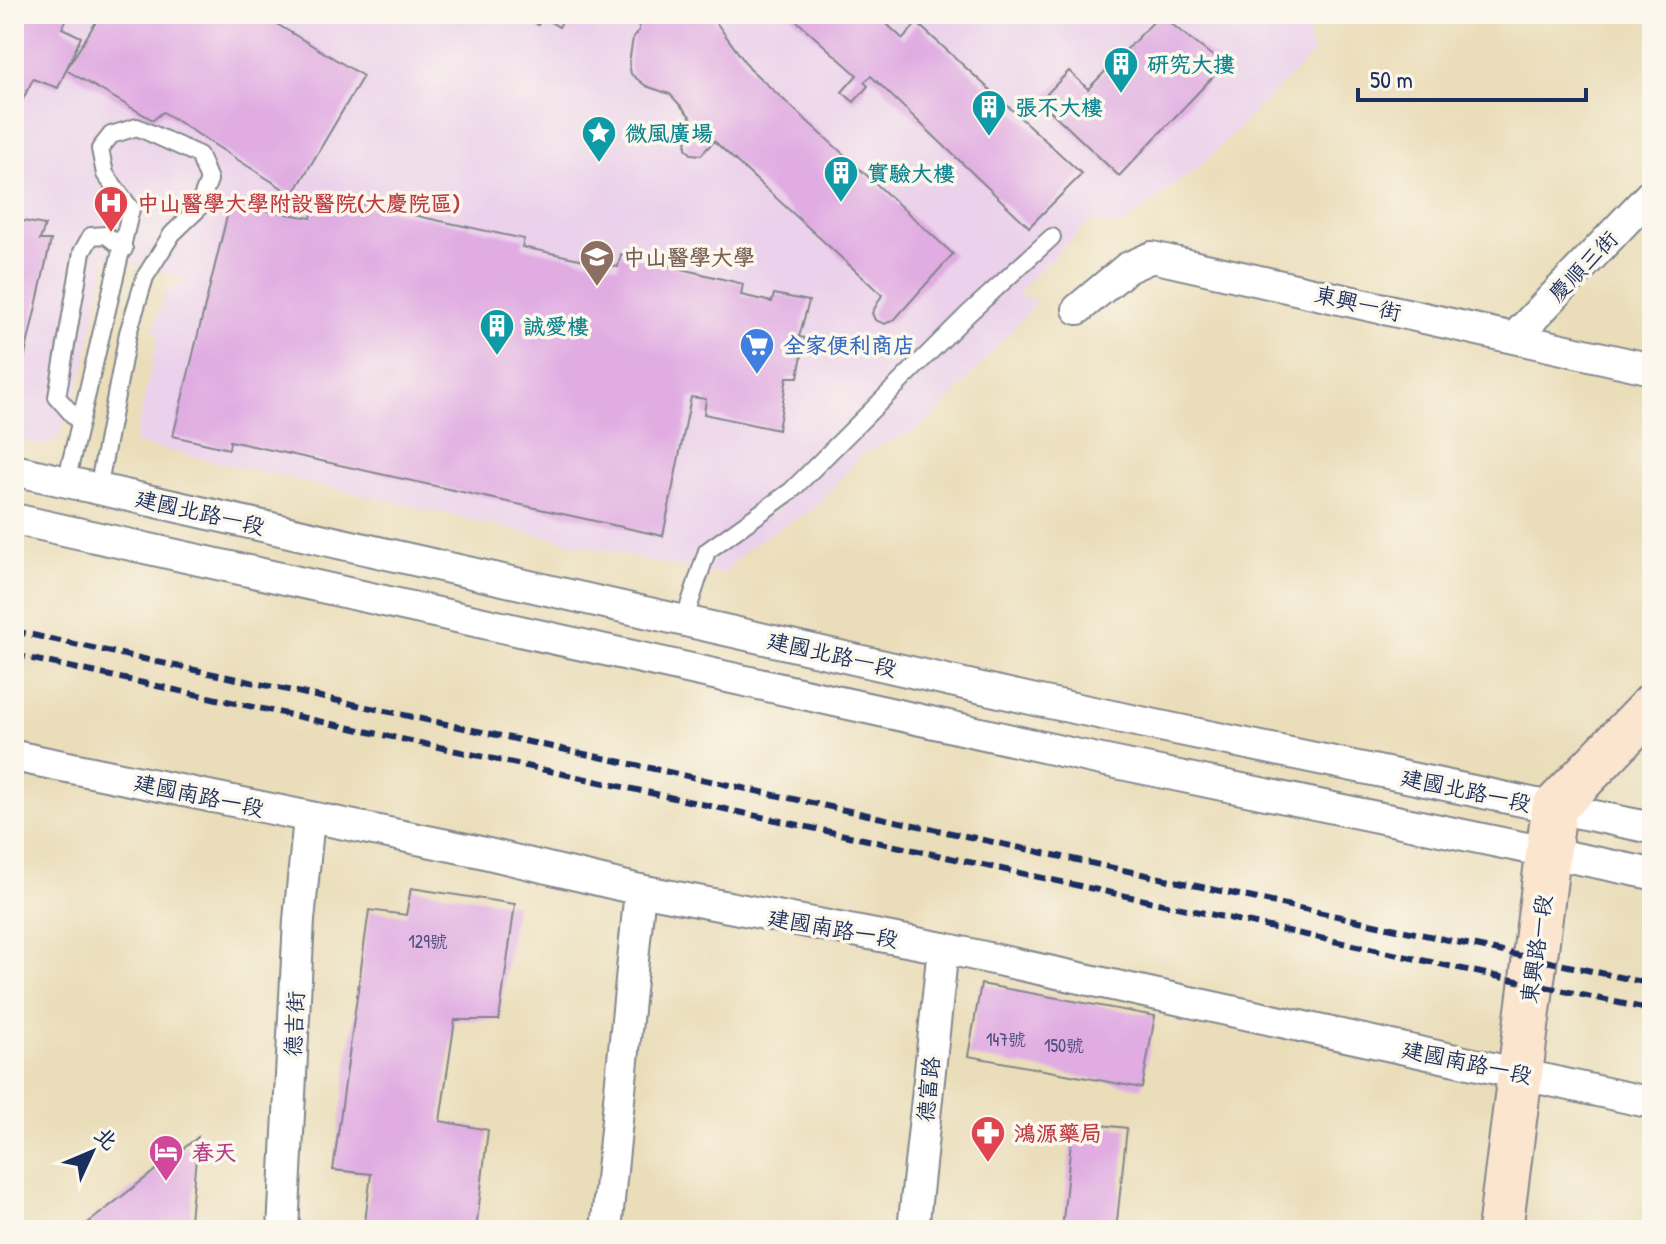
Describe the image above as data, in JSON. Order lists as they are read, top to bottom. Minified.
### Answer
{"streets":{"street":["慶順三街","東興一街","建國北路一段","建國南路一段","東興路一段","德吉街","德富路"]},"crossings":[["慶順三街","東興一街"],["建國北路一段","東興路一段"],["建國南路一段","東興路一段"],["建國南路一段","德吉街"],["建國南路一段","德富路"]],"places":{"building":["研究大摟","張不大樓","實驗大樓","誠愛樓"],"place":["微風廣場"],"hospital":["中山醫學大學附設醫院(大慶院區)"],"school or university":["中山醫學大學"],"supermarket":["全家便利商店"],"pharmacy":["鴻源藥局"],"hotel":["春天"]},"house_numbers":["129號","147號","150號"],"scale_bar":"50 m","north":"top right"}
